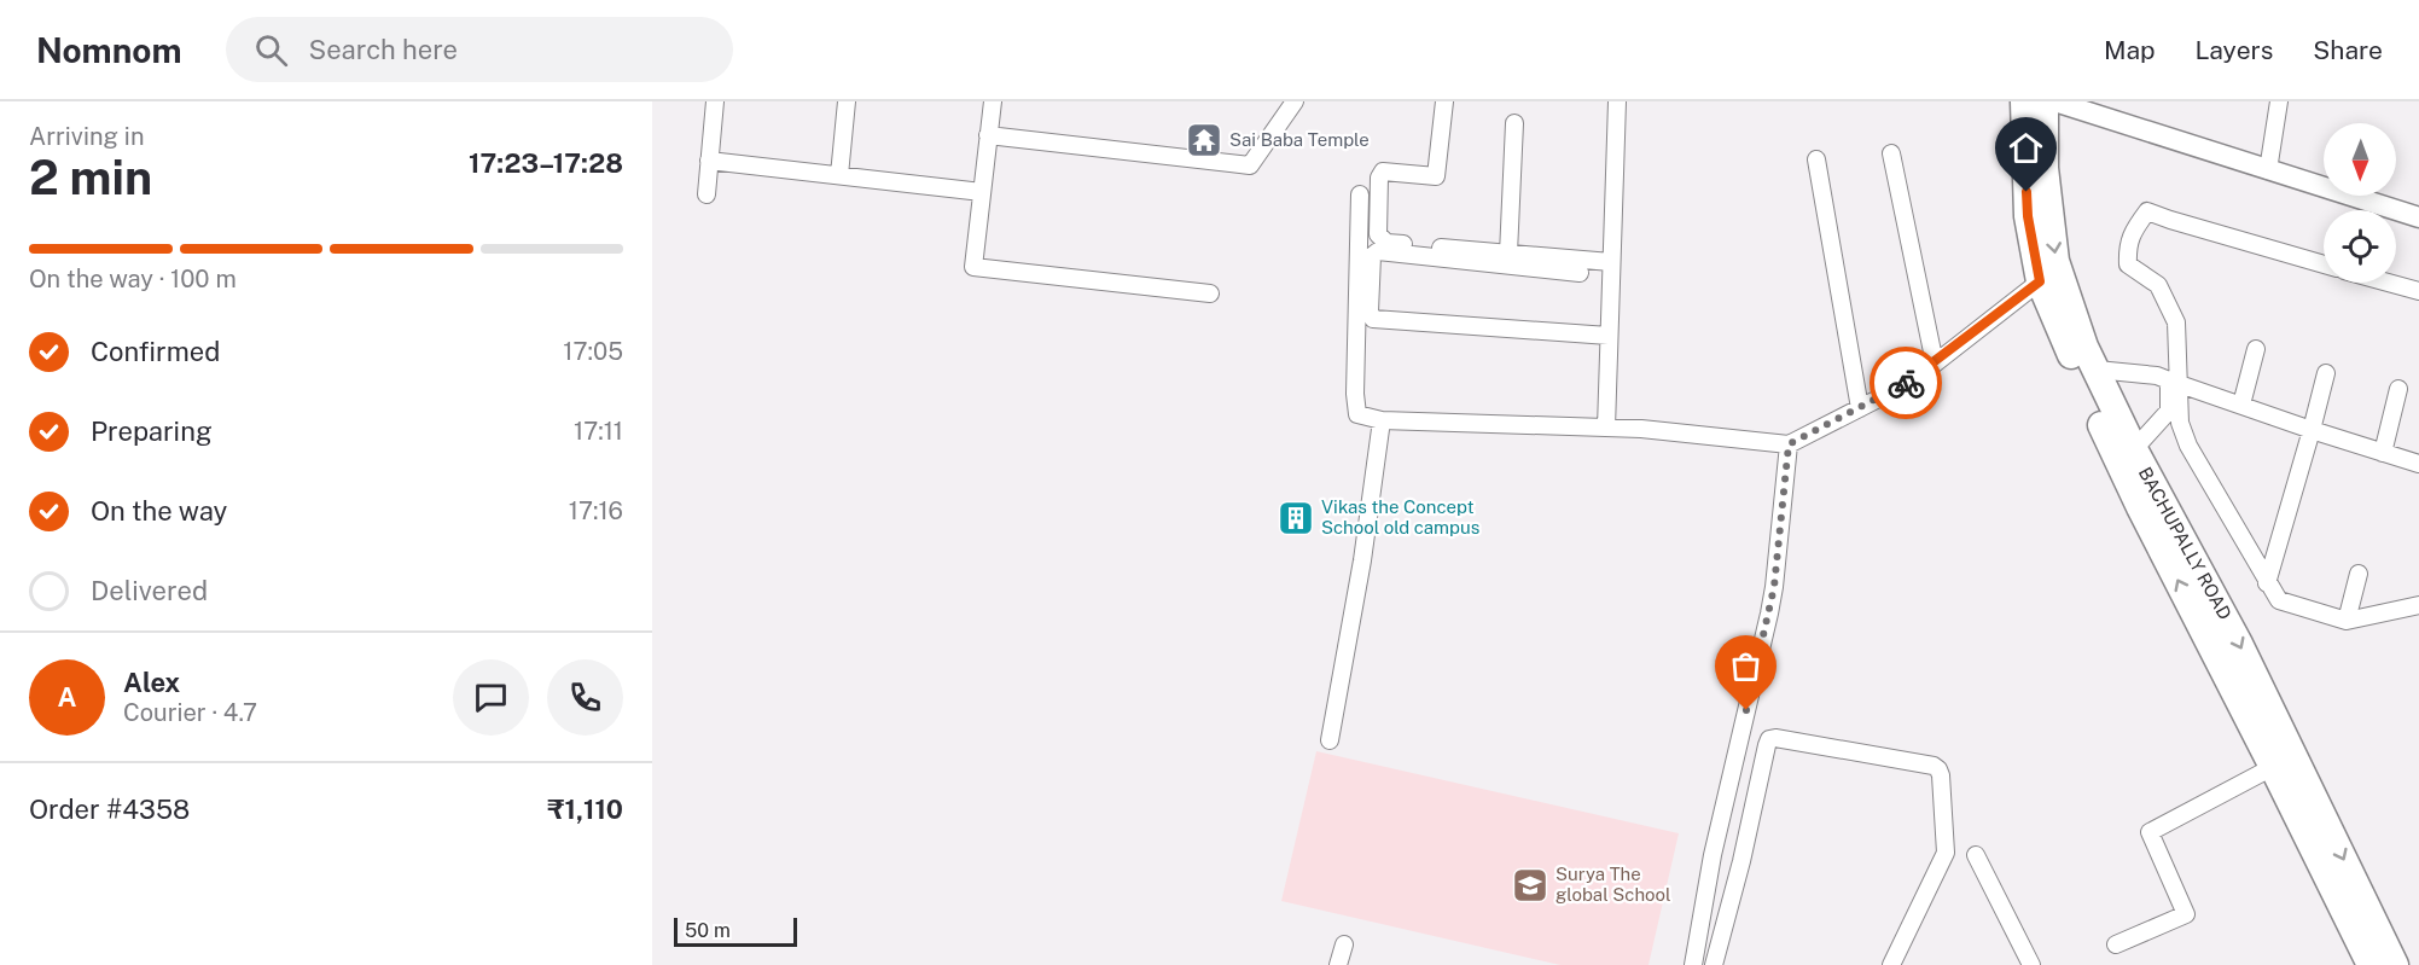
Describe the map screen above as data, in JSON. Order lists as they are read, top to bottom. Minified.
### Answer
{"streets":{"main road":["BACHUPALLY ROAD"]},"places":{"temple":["Sai Baba Temple"],"building":["Vikas the Concept School old campus"],"school or university":["Surya The global School"]},"scale_bar":"50 m","north":"bottom","page":{"header":"Nomnom","search":"Search here","nav":["Map","Layers","Share"],"heading":["2 min","Arriving in","17:23–17:28"],"panel":["Alex","Courier · 4.7","Order #4358","₹1,110"],"bar":"On the way · 100 m","list":[["Confirmed","17:05"],["Preparing","17:11"],["On the way","17:16"],"Delivered"],"round":"A","scale":"50 m"}}
